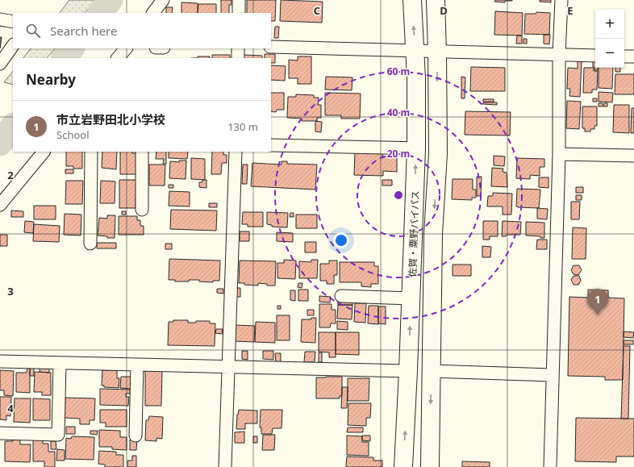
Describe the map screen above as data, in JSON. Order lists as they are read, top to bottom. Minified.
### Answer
{"streets":{"highway":["佐賀・粟野バイパス"]},"page":{"map_buttons":["+","−"],"search":"Search here","heading":"Nearby","list":[{"mark":"1","name":"市立岩野田北小学校","note":"School","value":"130 m"}],"pins":"1"},"grid":{"columns":["C","D","E"],"rows":["2","3","4"]},"rings":["60 m","40 m","20 m"]}
